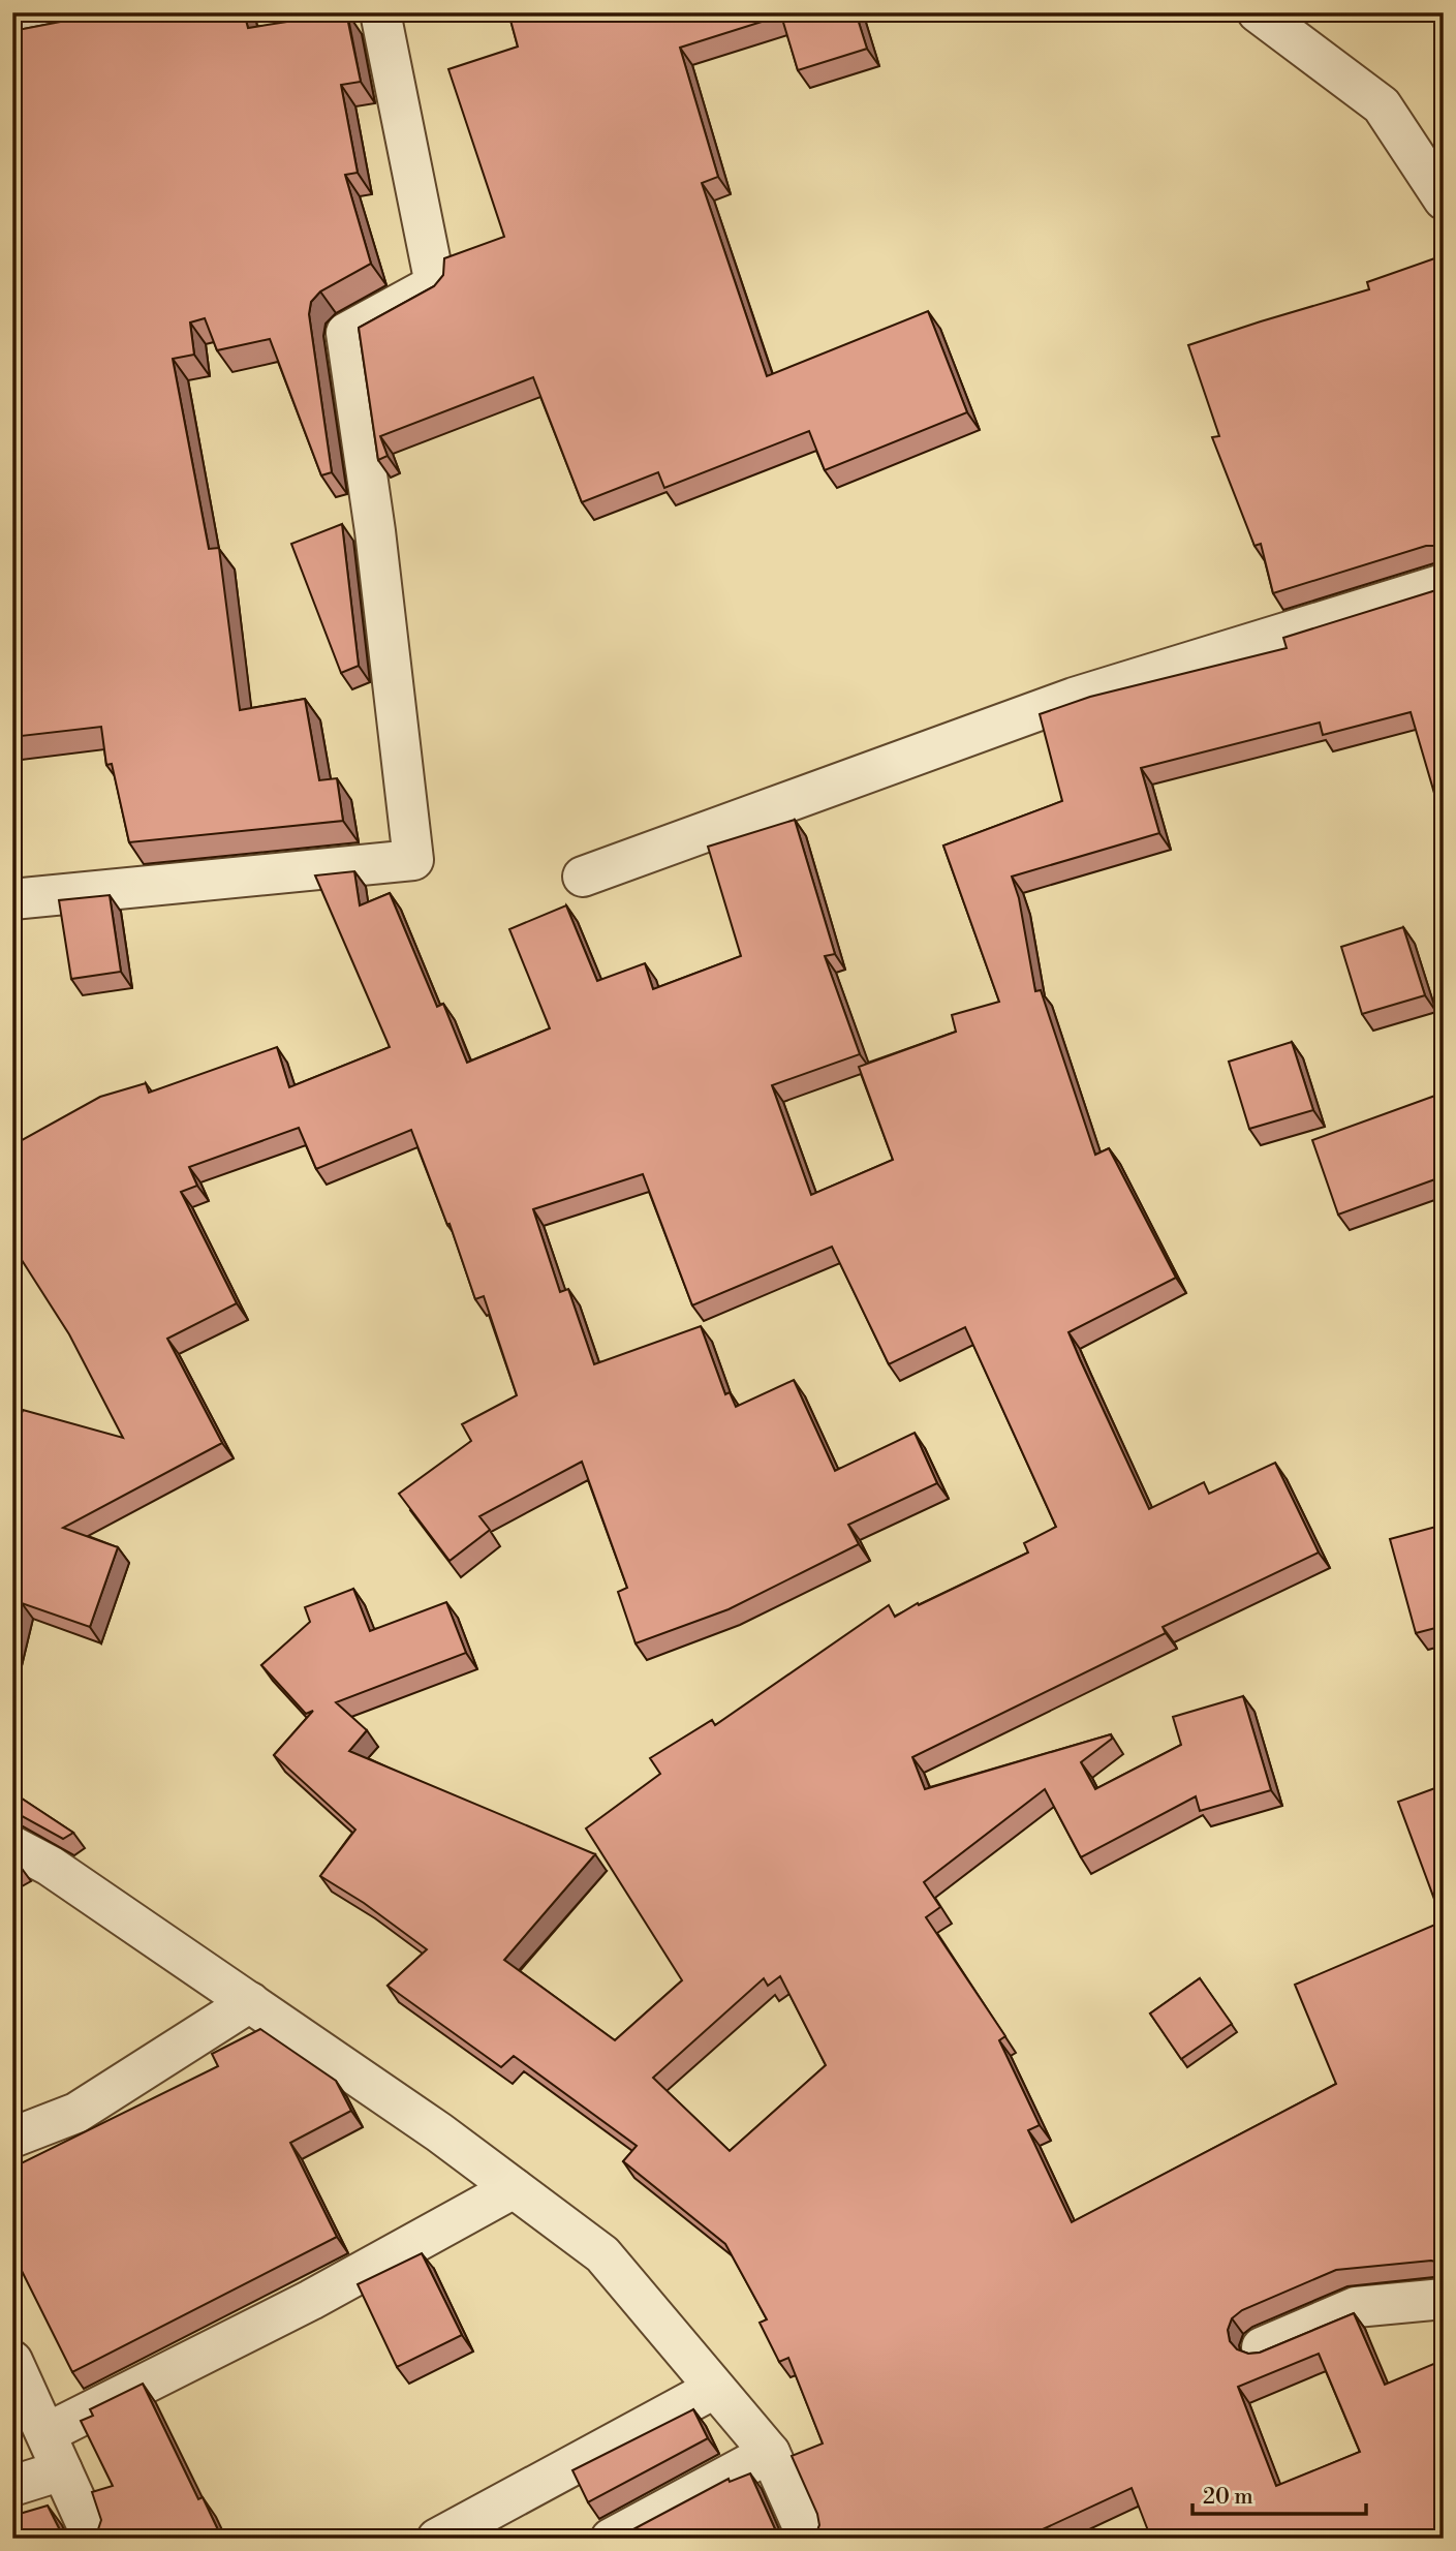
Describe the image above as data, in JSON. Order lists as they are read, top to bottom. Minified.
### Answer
{"scale_bar":"20 m"}
